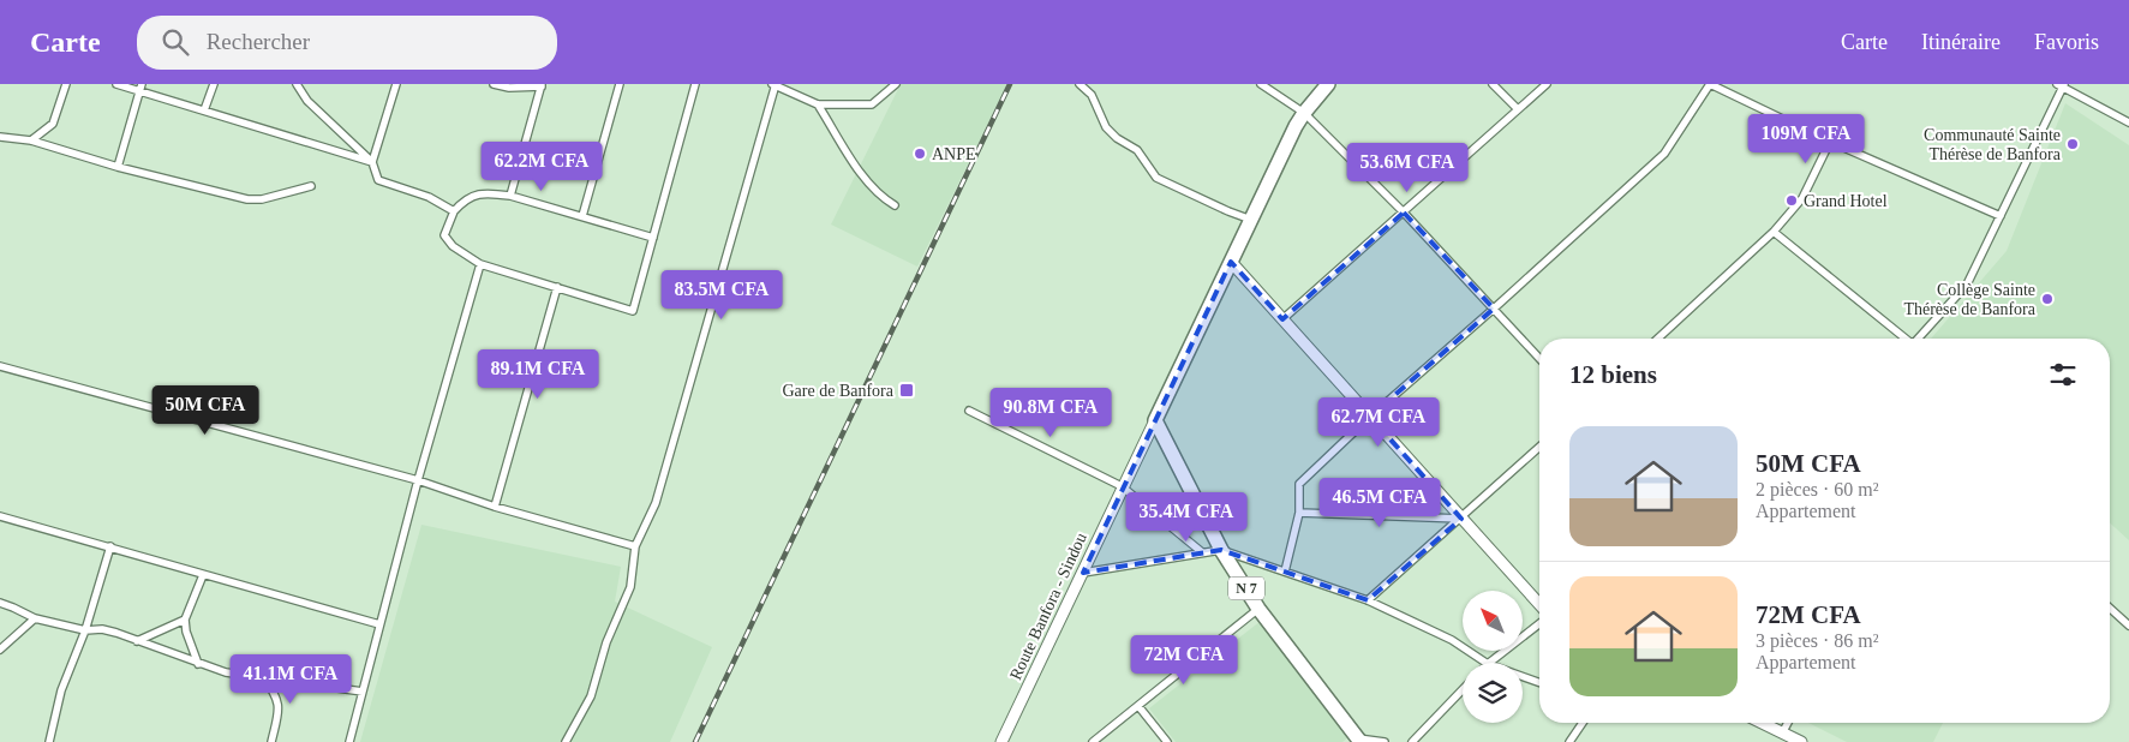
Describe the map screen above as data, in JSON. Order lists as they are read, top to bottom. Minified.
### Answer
{"streets":{"highway":["N 7"],"main road":["Route Banfora - Sindou"]},"crossings":[["N 7","Route Banfora - Sindou"]],"places":{"other":["Communauté Sainte Thérèse de Banfora","ANPE","Grand Hotel","Collège Sainte Thérèse de Banfora"],"transit":["Gare de Banfora"]},"north":"top left","page":{"header":"Carte","search":"Rechercher","nav":["Carte","Itinéraire","Favoris"],"price":["109M CFA","62.2M CFA","53.6M CFA","83.5M CFA","89.1M CFA","50M CFA","90.8M CFA","62.7M CFA","46.5M CFA","35.4M CFA","72M CFA","41.1M CFA"],"heading":"12 biens","list":[{"name":"50M CFA","note":"2 pièces · 60 m² · Appartement"},{"name":"72M CFA","note":"3 pièces · 86 m² · Appartement"}]}}
